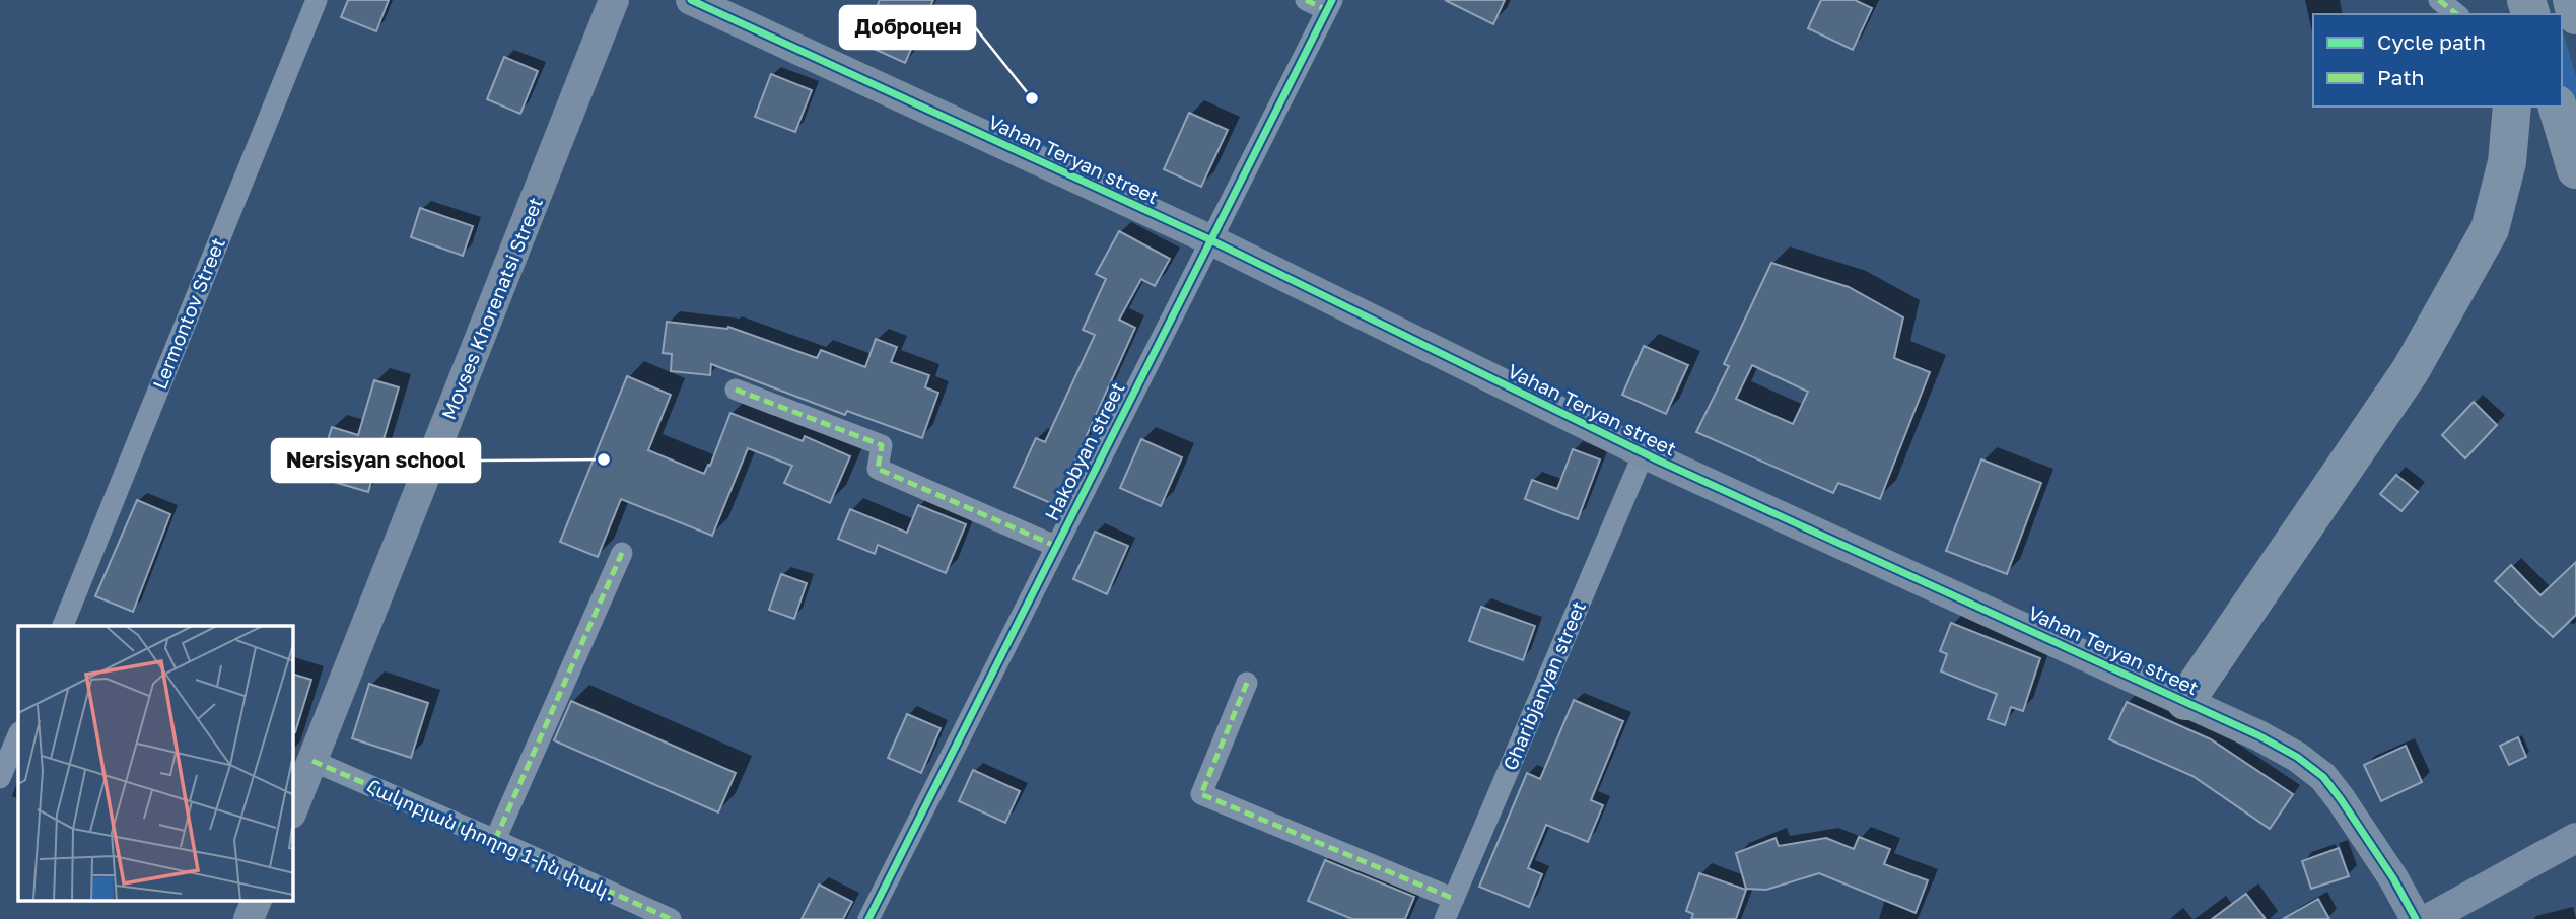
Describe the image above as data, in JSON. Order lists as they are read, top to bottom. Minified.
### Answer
{"streets":{"street":["Vahan Teryan street","Movses Khorenatsi Street","Lermontov Street","Hakobyan street","Gharibjanyan street","Հակոբյան փողոց 1-ին փակ․"]},"crossings":[["Vahan Teryan street","Hakobyan street"],["Vahan Teryan street","Gharibjanyan street"],["Movses Khorenatsi Street","Հակոբյան փողոց 1-ին փակ․"]],"places":["Доброцен","Nersisyan school"],"legend":["Cycle path","Path"]}
